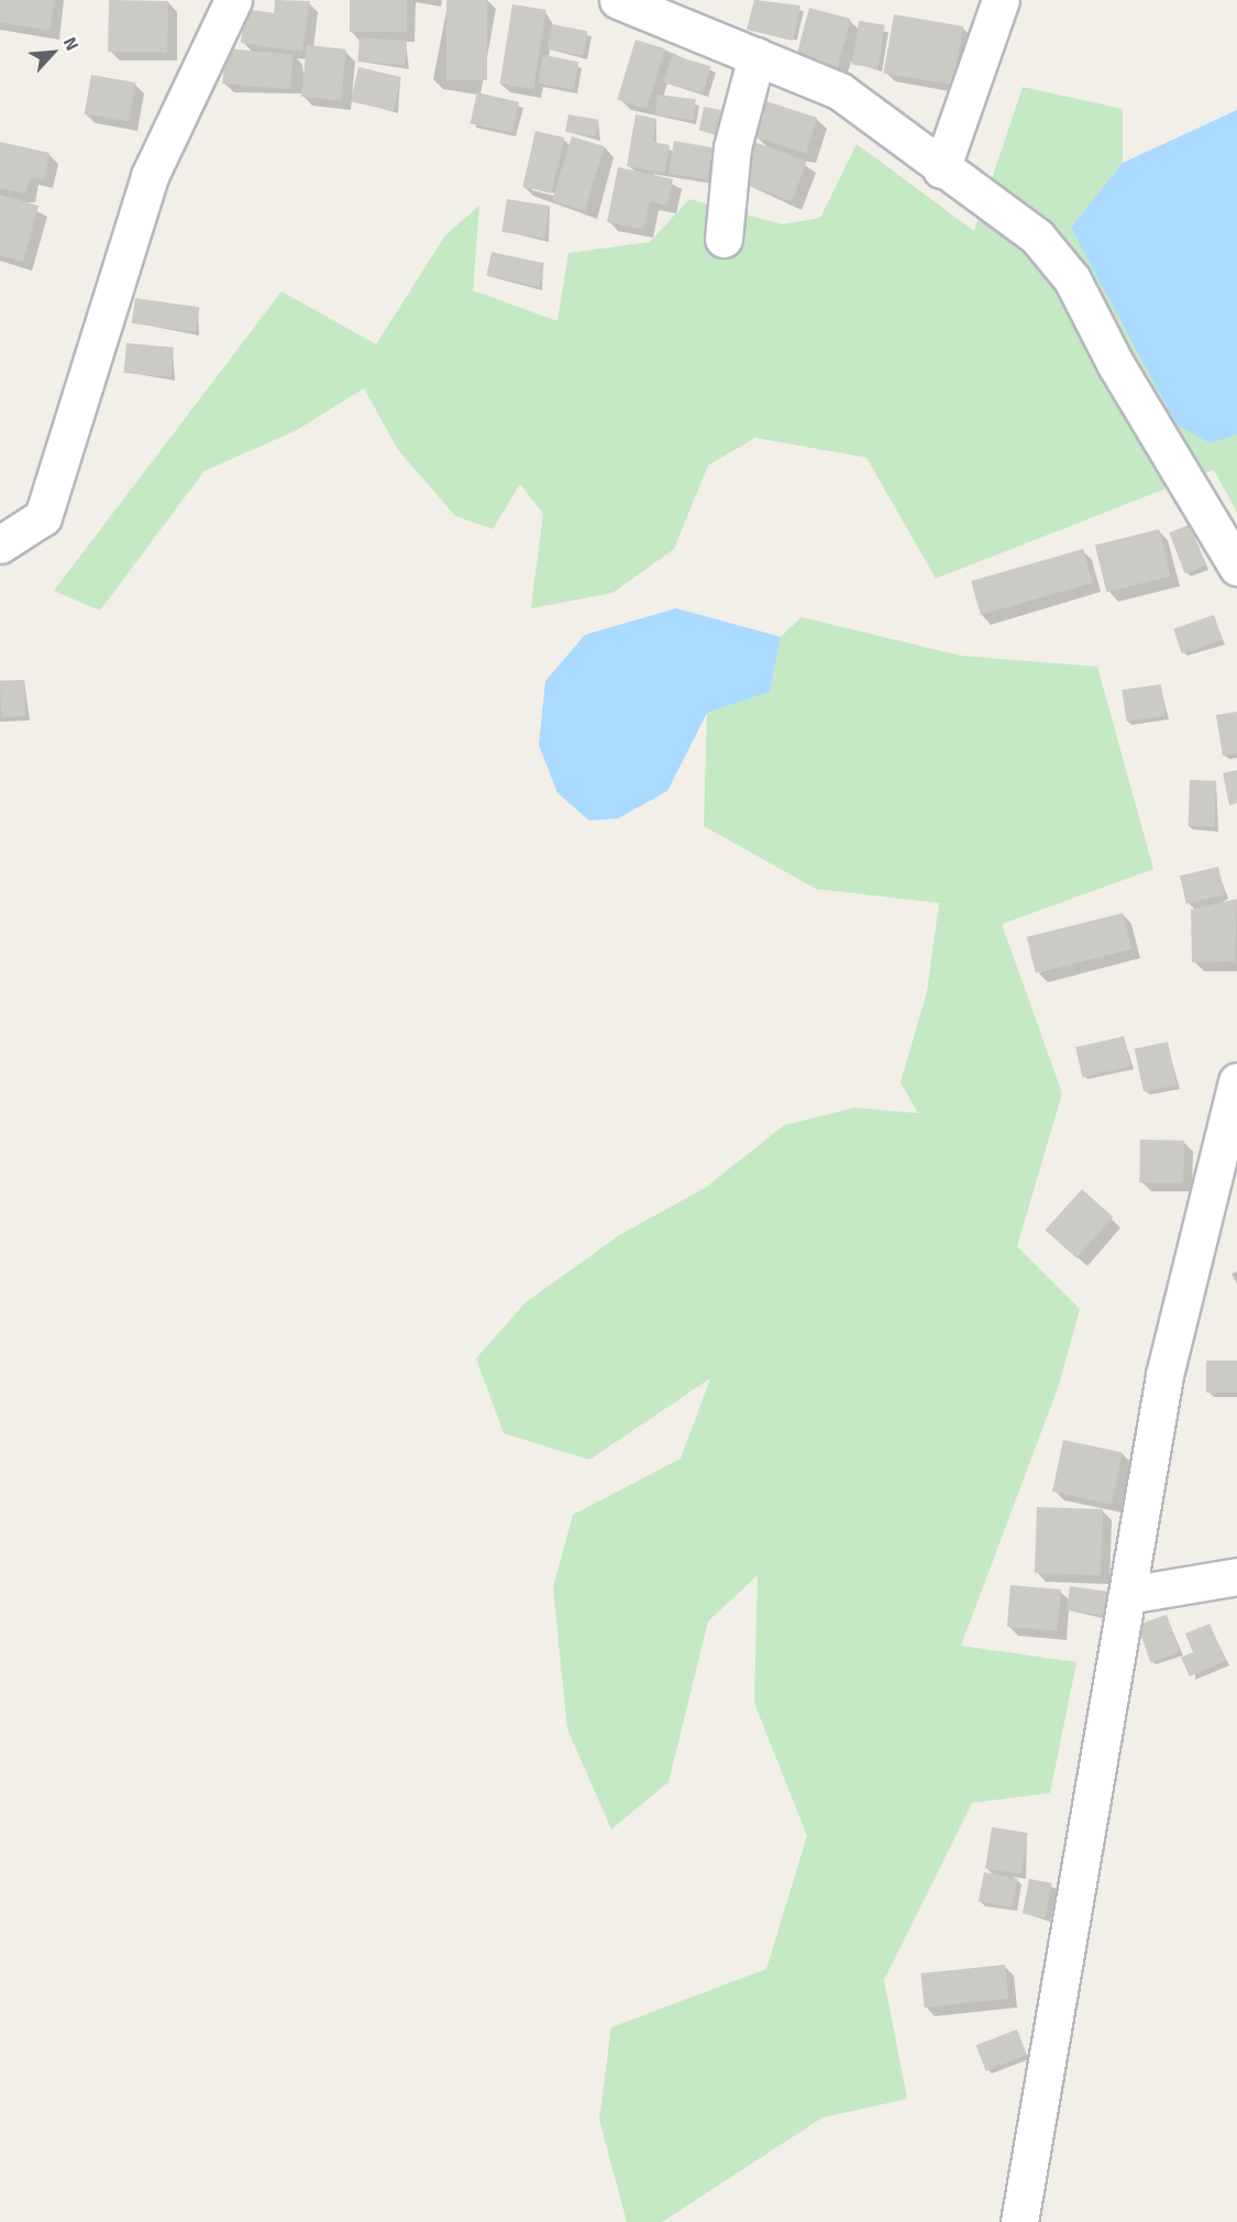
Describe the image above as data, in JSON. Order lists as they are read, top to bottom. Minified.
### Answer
{"north":"top right"}
